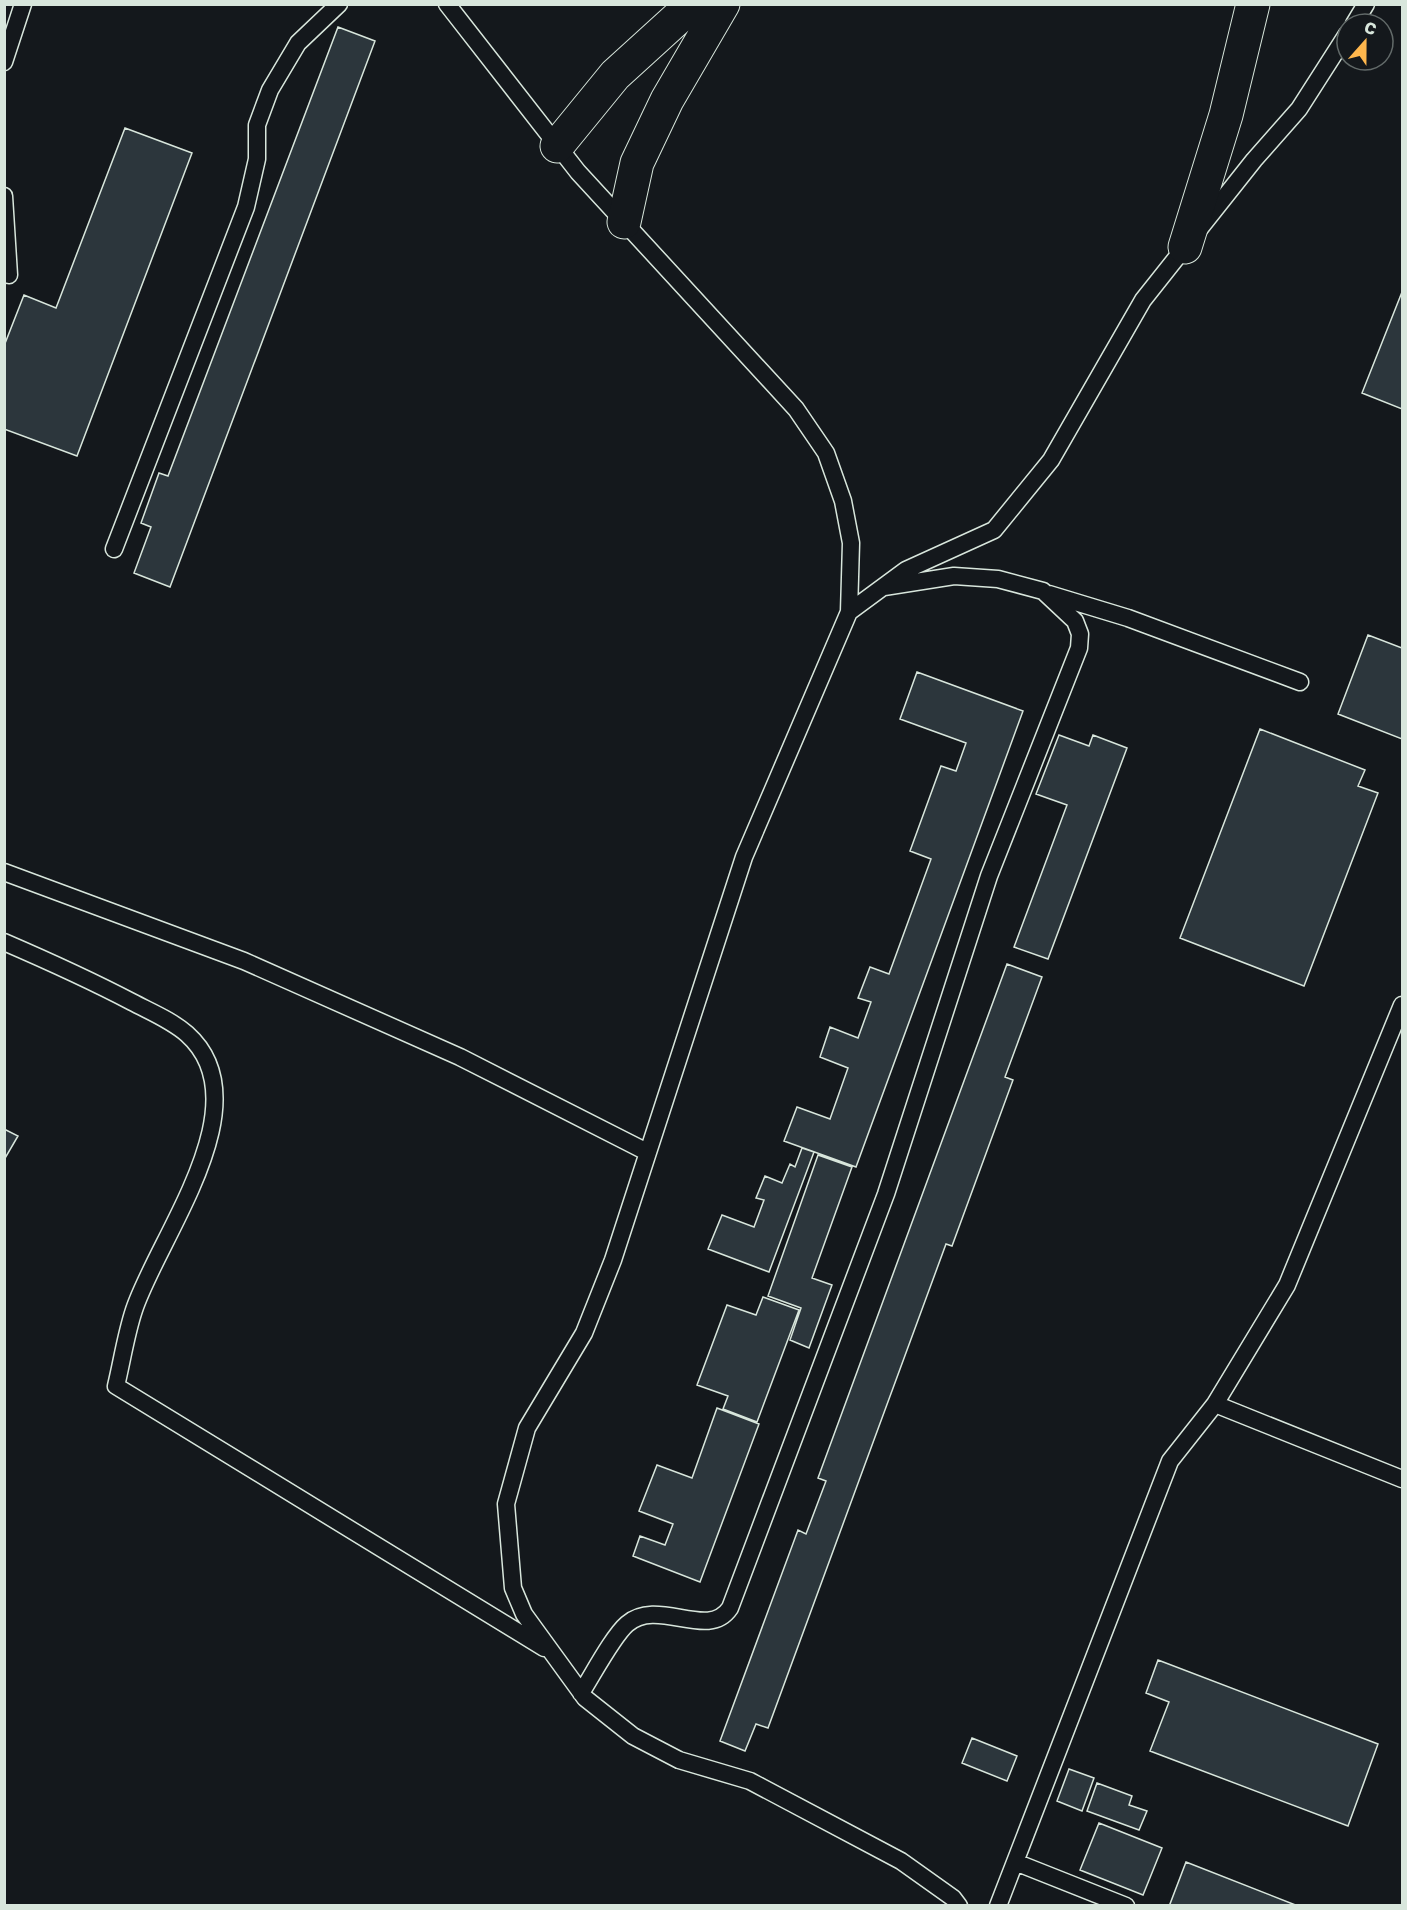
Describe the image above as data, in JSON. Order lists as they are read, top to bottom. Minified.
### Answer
{"north":"top"}
